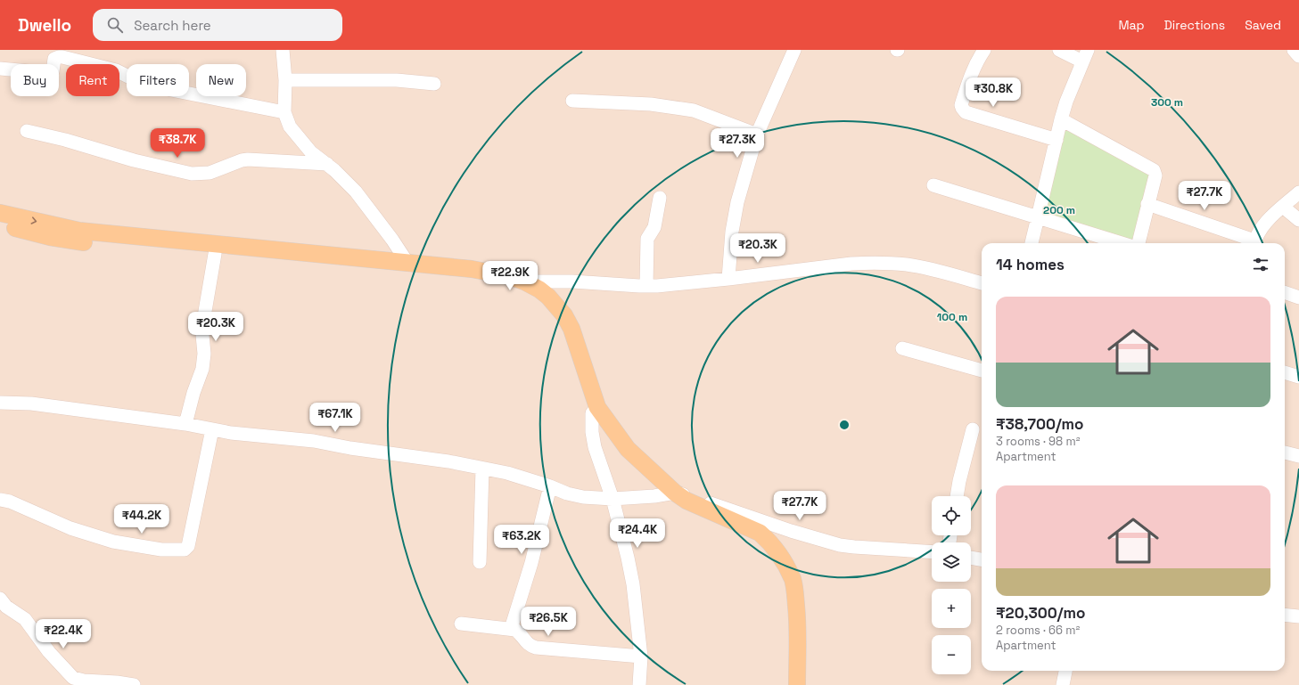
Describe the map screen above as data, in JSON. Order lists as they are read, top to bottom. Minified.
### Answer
{"page":{"header":"Dwello","search":"Search here","nav":["Map","Directions","Saved"],"chip":["Buy","Rent","Filters","New"],"price":["₹30.8K","₹38.7K","₹27.3K","₹27.7K","₹20.3K","₹22.9K","₹20.3K","₹67.1K","₹27.7K","₹44.2K","₹24.4K","₹63.2K","₹26.5K","₹22.4K"],"heading":"14 homes","list":[{"name":"₹38,700/mo","note":"3 rooms · 98 m² · Apartment"},{"name":"₹20,300/mo","note":"2 rooms · 66 m² · Apartment"}],"map_buttons":["+","−"]},"rings":["300 m","200 m","100 m"]}
